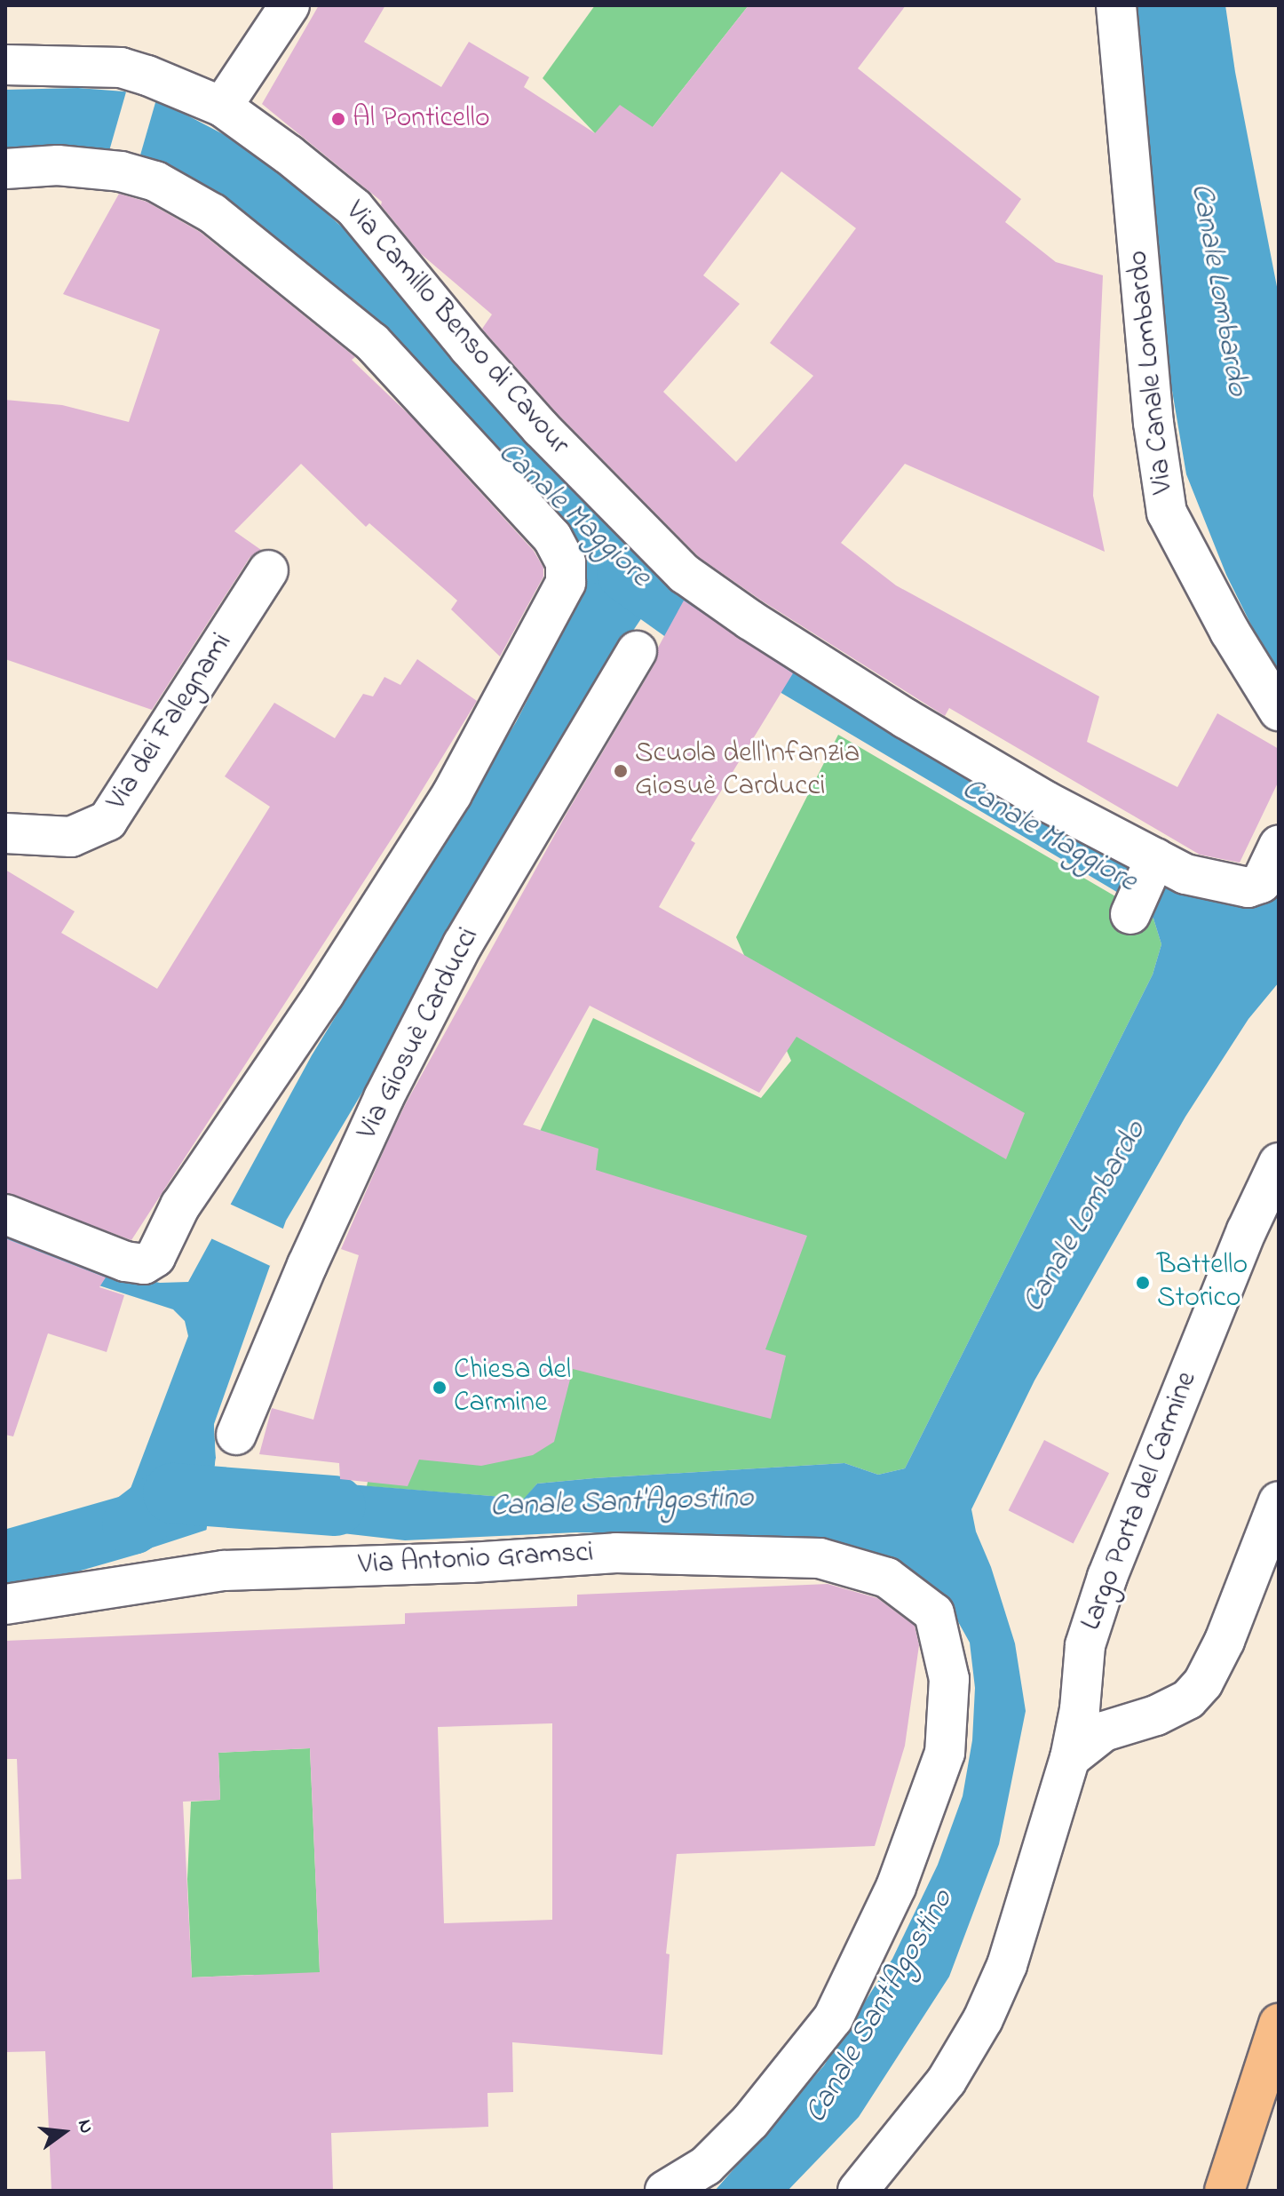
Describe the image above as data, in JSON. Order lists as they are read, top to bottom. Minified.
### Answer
{"streets":{"street":["Via Camillo Benso di Cavour","Via Canale Lombardo","Via dei Falegnami","Via Giosuè Carducci","Largo Porta del Carmine","Via Antonio Gramsci"]},"water":["Canale Lombardo","Canale Maggiore","Canale Sant'Agostino"],"places":["Al Ponticello","Scuola dell'Infanzia Giosuè Carducci","Battello Storico","Chiesa del Carmine"],"north":"right"}
